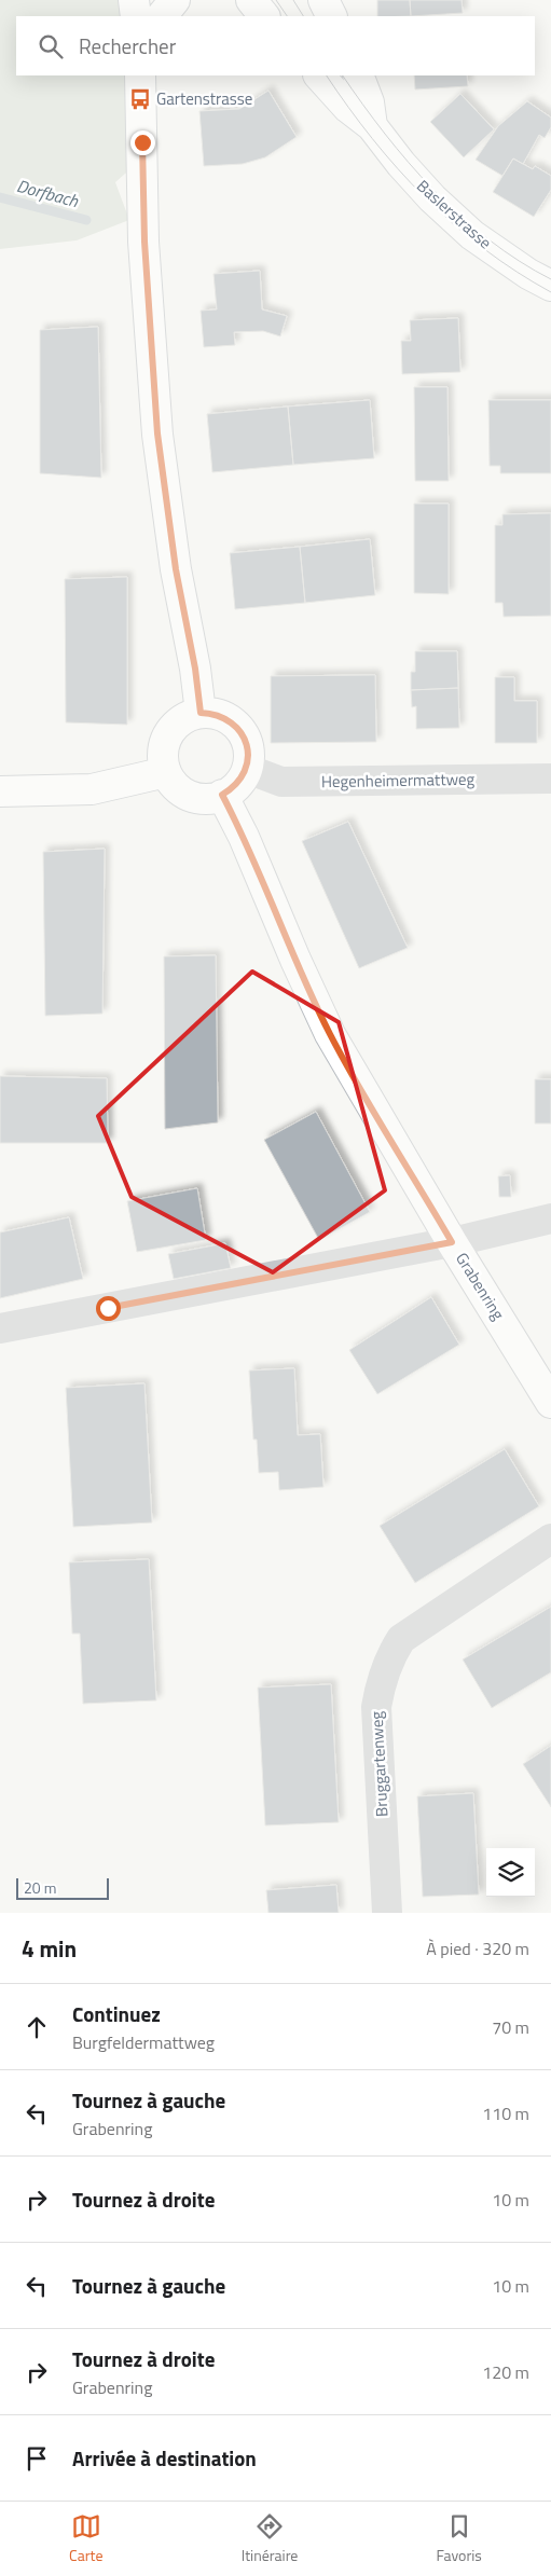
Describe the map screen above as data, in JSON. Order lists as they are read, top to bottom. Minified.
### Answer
{"streets":{"main road":["Baslerstrasse","Grabenring"],"street":["Hegenheimermattweg","Bruggartenweg"]},"crossings":[["Hegenheimermattweg","Grabenring"]],"water":["Dorfbach"],"places":{"bus stop":["Gartenstrasse"]},"scale_bar":"20 m","page":{"search":"Rechercher","scale":"20 m","heading":["4 min","À pied · 320 m"],"list":[["Continuez","Burgfeldermattweg","70 m"],["Tournez à gauche","Grabenring","110 m"],["Tournez à droite","10 m"],["Tournez à gauche","10 m"],["Tournez à droite","Grabenring","120 m"],"Arrivée à destination"],"nav":["Carte","Itinéraire","Favoris"]}}
